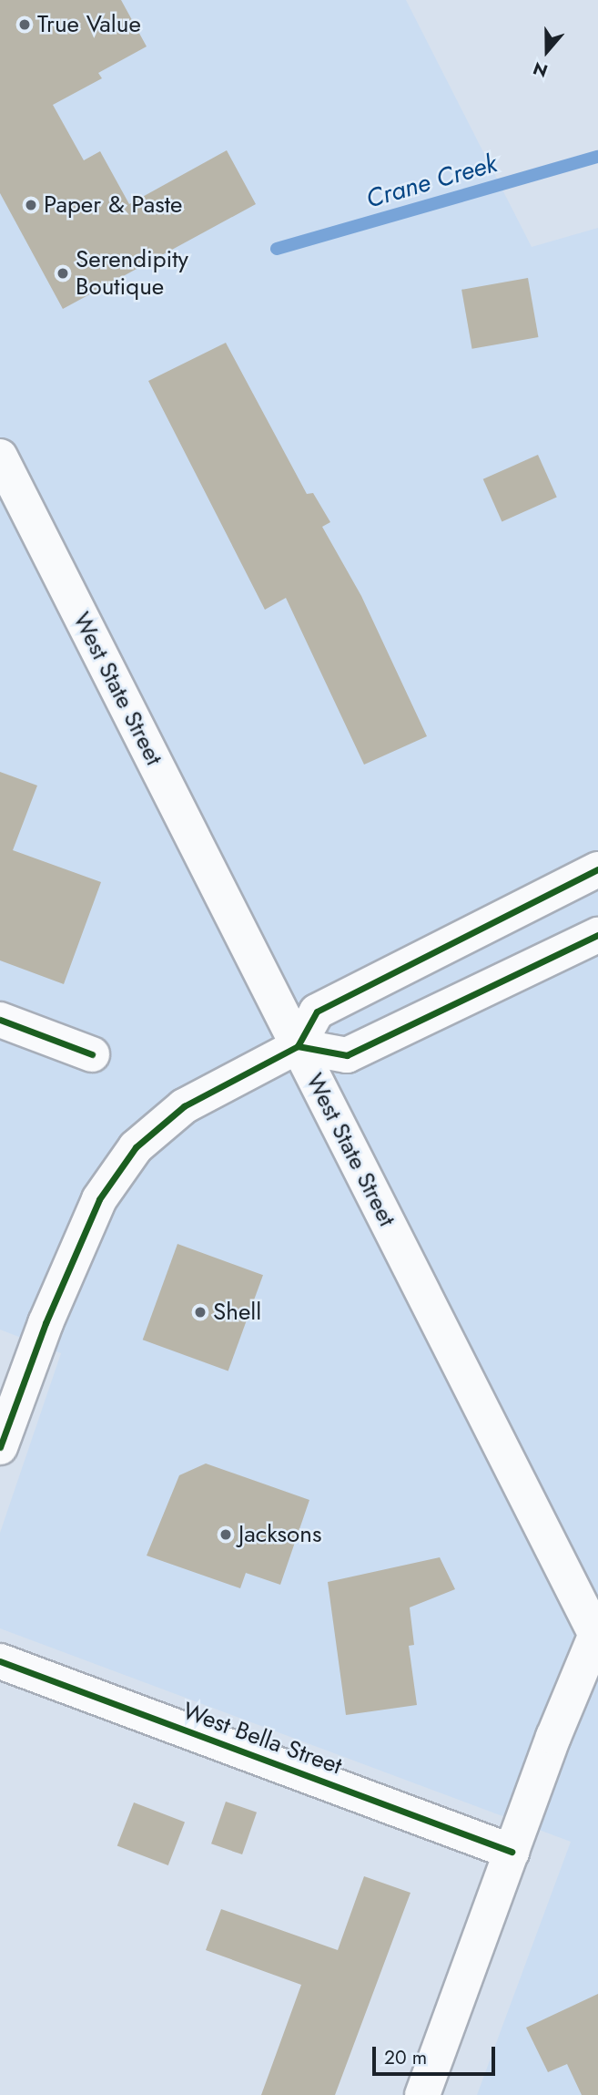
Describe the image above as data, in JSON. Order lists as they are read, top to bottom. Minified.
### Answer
{"streets":{"street":["West State Street","West Bella Street"]},"water":["Crane Creek"],"places":["True Value","Paper & Paste","Serendipity Boutique","Shell","Jacksons"],"scale_bar":"20 m","north":"bottom"}
